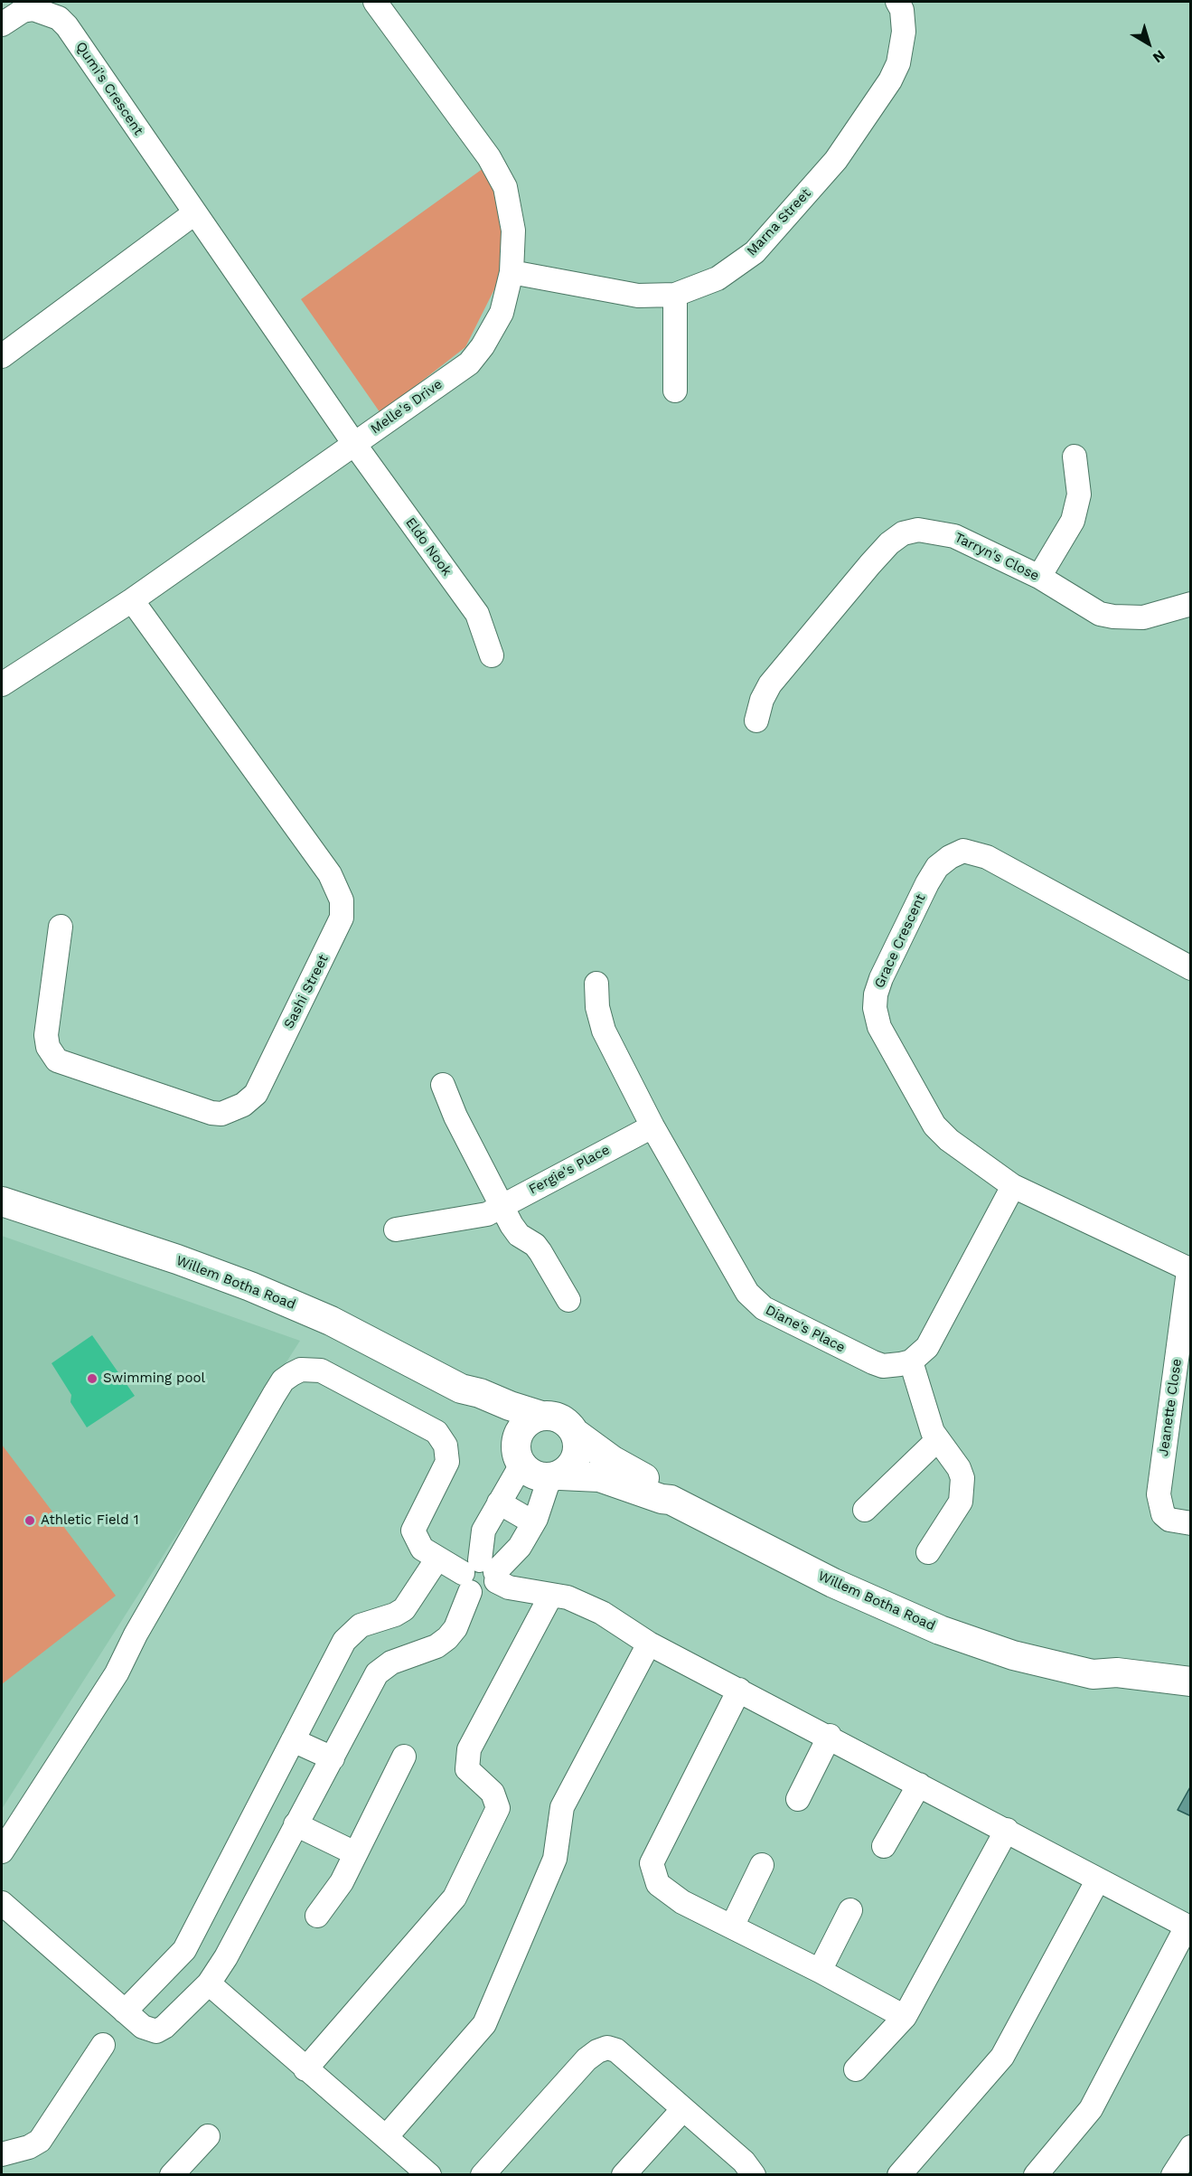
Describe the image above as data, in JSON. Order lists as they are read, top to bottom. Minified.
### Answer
{"streets":{"street":["Qumi's Crescent","Marna Street","Melle's Drive","Eldo Nook","Tarryn's Close","Grace Crescent","Sashi Street","Fergie's Place","Willem Botha Road","Diane's Place","Jeanette Close"]},"crossings":[["Qumi's Crescent","Melle's Drive"],["Qumi's Crescent","Eldo Nook"],["Marna Street","Melle's Drive"],["Melle's Drive","Eldo Nook"],["Melle's Drive","Sashi Street"],["Grace Crescent","Jeanette Close"],["Fergie's Place","Diane's Place"]],"places":["Swimming pool","Athletic Field 1"],"north":"bottom right"}
